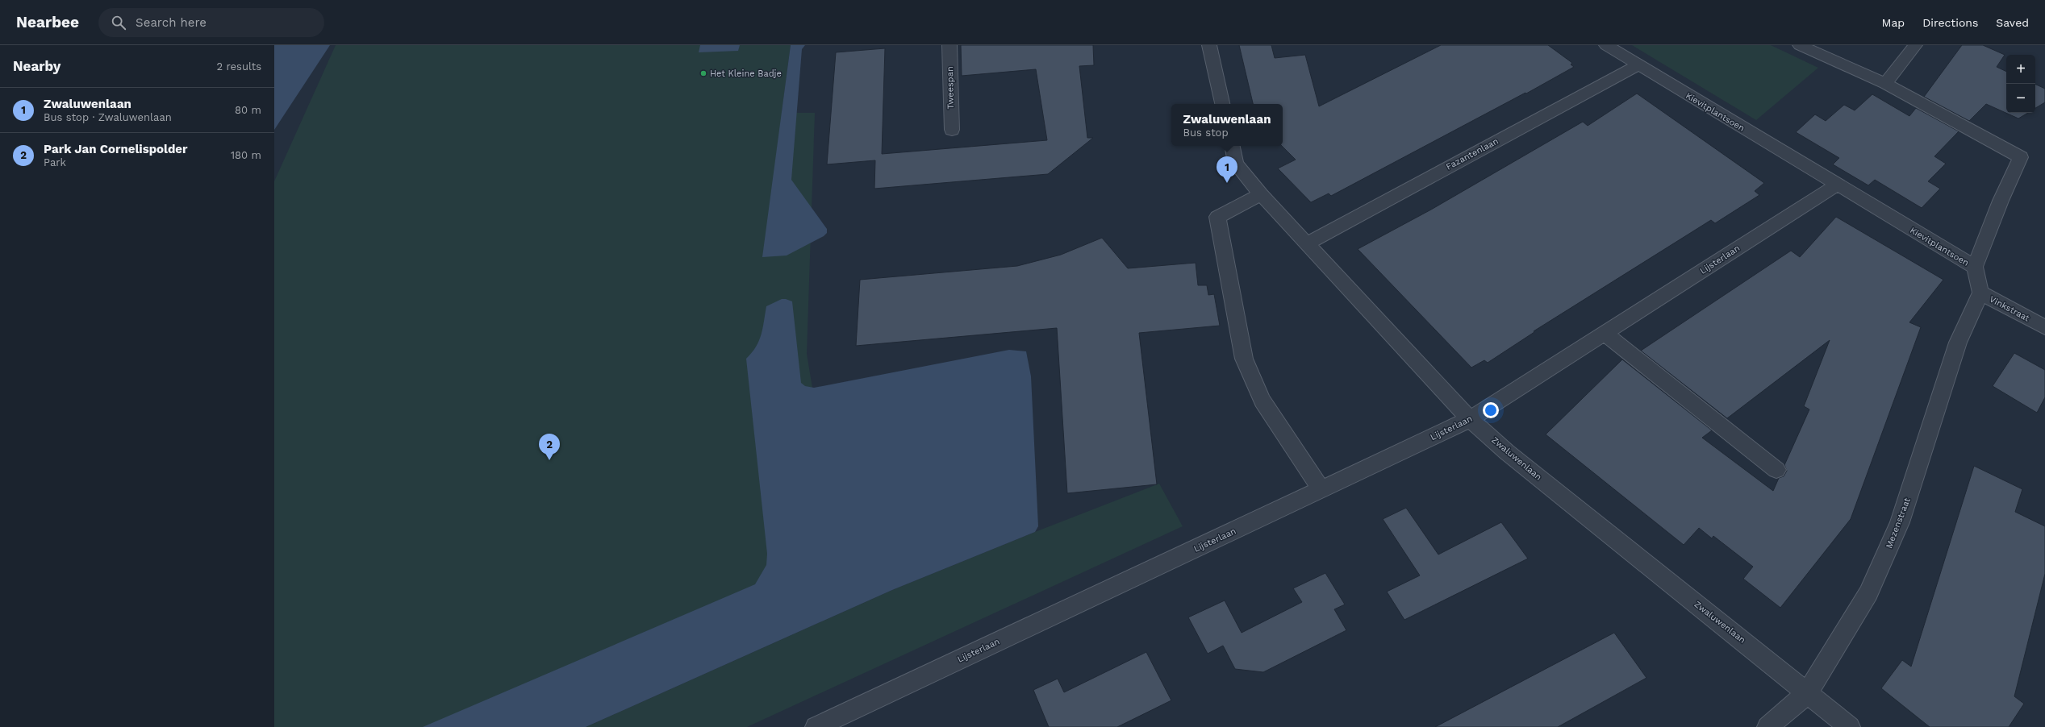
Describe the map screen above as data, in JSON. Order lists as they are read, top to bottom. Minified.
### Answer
{"streets":{"street":["Tweespan","Kievitplantsoen","Fazantenlaan","Lijsterlaan","Vinkstraat","Zwaluwenlaan","Mezenstraat"]},"crossings":[["Kievitplantsoen","Fazantenlaan"],["Kievitplantsoen","Lijsterlaan"],["Kievitplantsoen","Vinkstraat"],["Fazantenlaan","Zwaluwenlaan"],["Lijsterlaan","Zwaluwenlaan"],["Vinkstraat","Mezenstraat"],["Zwaluwenlaan","Mezenstraat"]],"places":["Het Kleine Badje"],"page":{"header":"Nearbee","search":"Search here","nav":["Map","Directions","Saved"],"heading":["Nearby","2 results"],"map_buttons":["+","−"],"list":[{"mark":"1","name":"Zwaluwenlaan","note":"Bus stop · Zwaluwenlaan","value":"80 m"},{"mark":"2","name":"Park Jan Cornelispolder","note":"Park","value":"180 m"}],"popup":["Zwaluwenlaan","Bus stop"],"pins":["1","2"]}}
